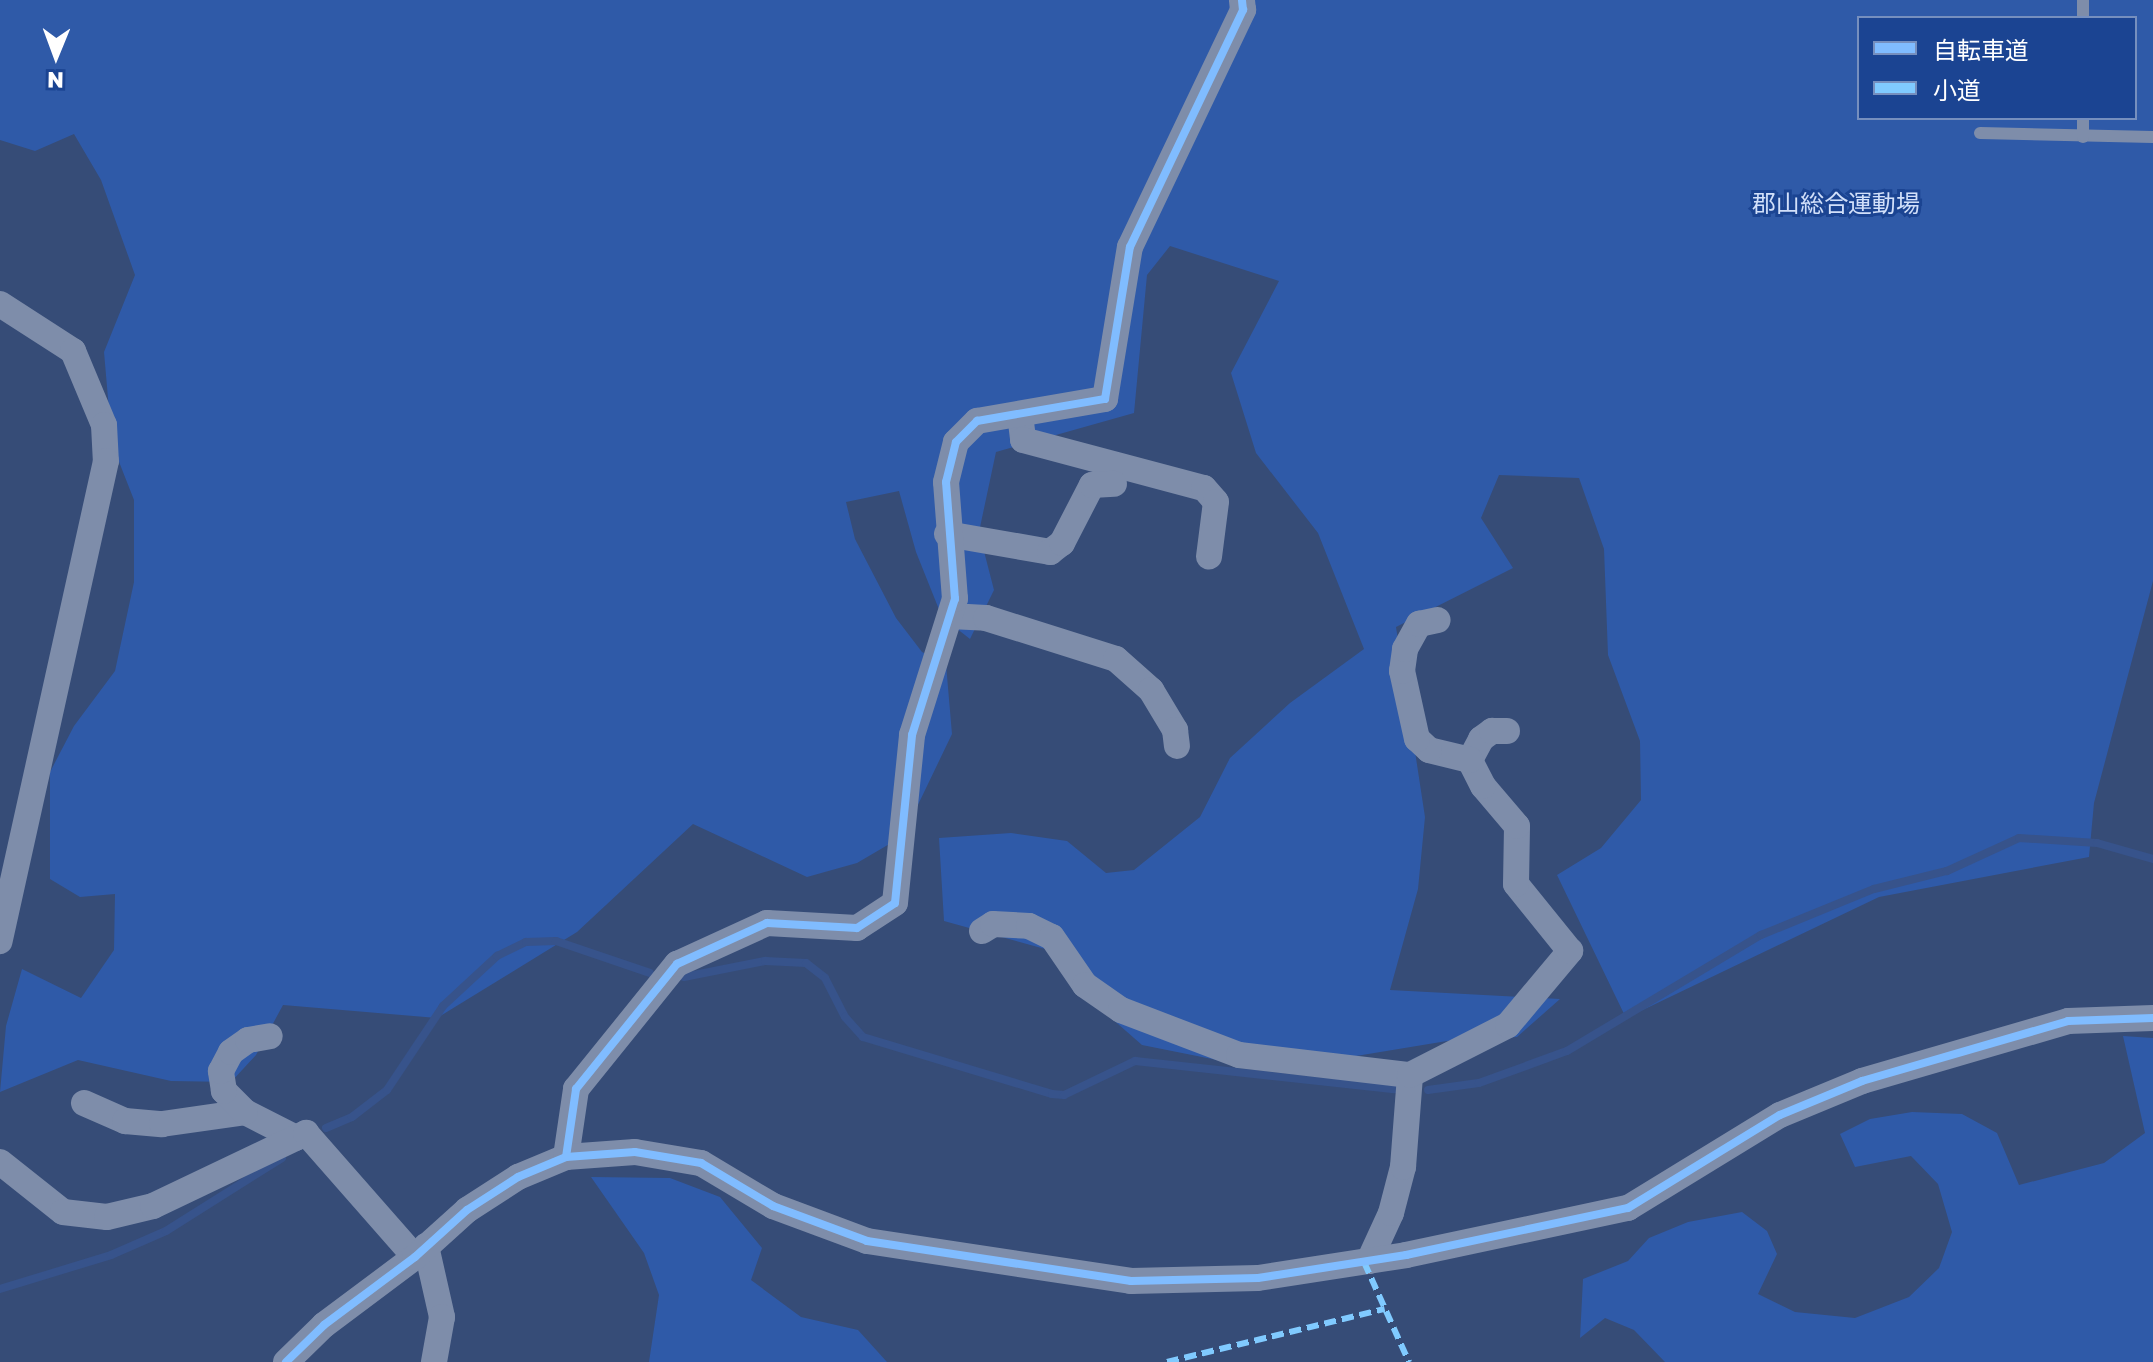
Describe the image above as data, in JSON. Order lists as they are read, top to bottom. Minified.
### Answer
{"parks":["郡山総合運動場"],"legend":["自転車道","小道"],"north":"bottom"}
